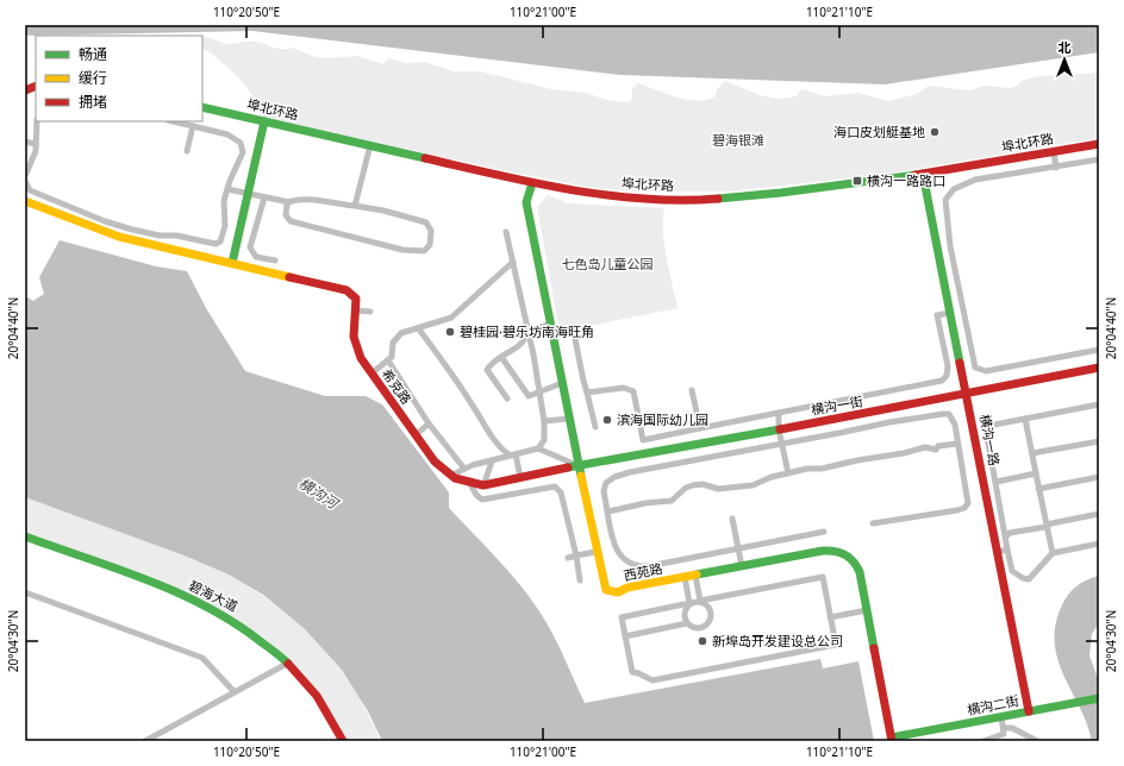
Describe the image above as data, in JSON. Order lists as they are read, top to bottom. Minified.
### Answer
{"streets":{"main road":["埠北环路","希克路","横沟一街","横沟一路","西苑路","碧海大道","横沟二街"]},"crossings":[["埠北环路","横沟一路"],["埠北环路","西苑路"],["希克路","横沟一街"],["希克路","西苑路"],["横沟一街","横沟一路"],["横沟一街","西苑路"],["横沟一路","横沟二街"],["西苑路","横沟二街"]],"water":["横沟河"],"parks":["碧海银滩","七色岛儿童公园"],"places":{"other":["海口皮划艇基地","碧桂园·碧乐坊南海旺角","滨海国际幼儿园","新埠岛开发建设总公司"],"transit":["横沟一路路口"]},"legend":["畅通","缓行","拥堵"],"north":"top","coordinates":["110°20'50\"E","110°21'00\"E","110°21'10\"E","20°04'40\"N","20°04'30\"N"]}
